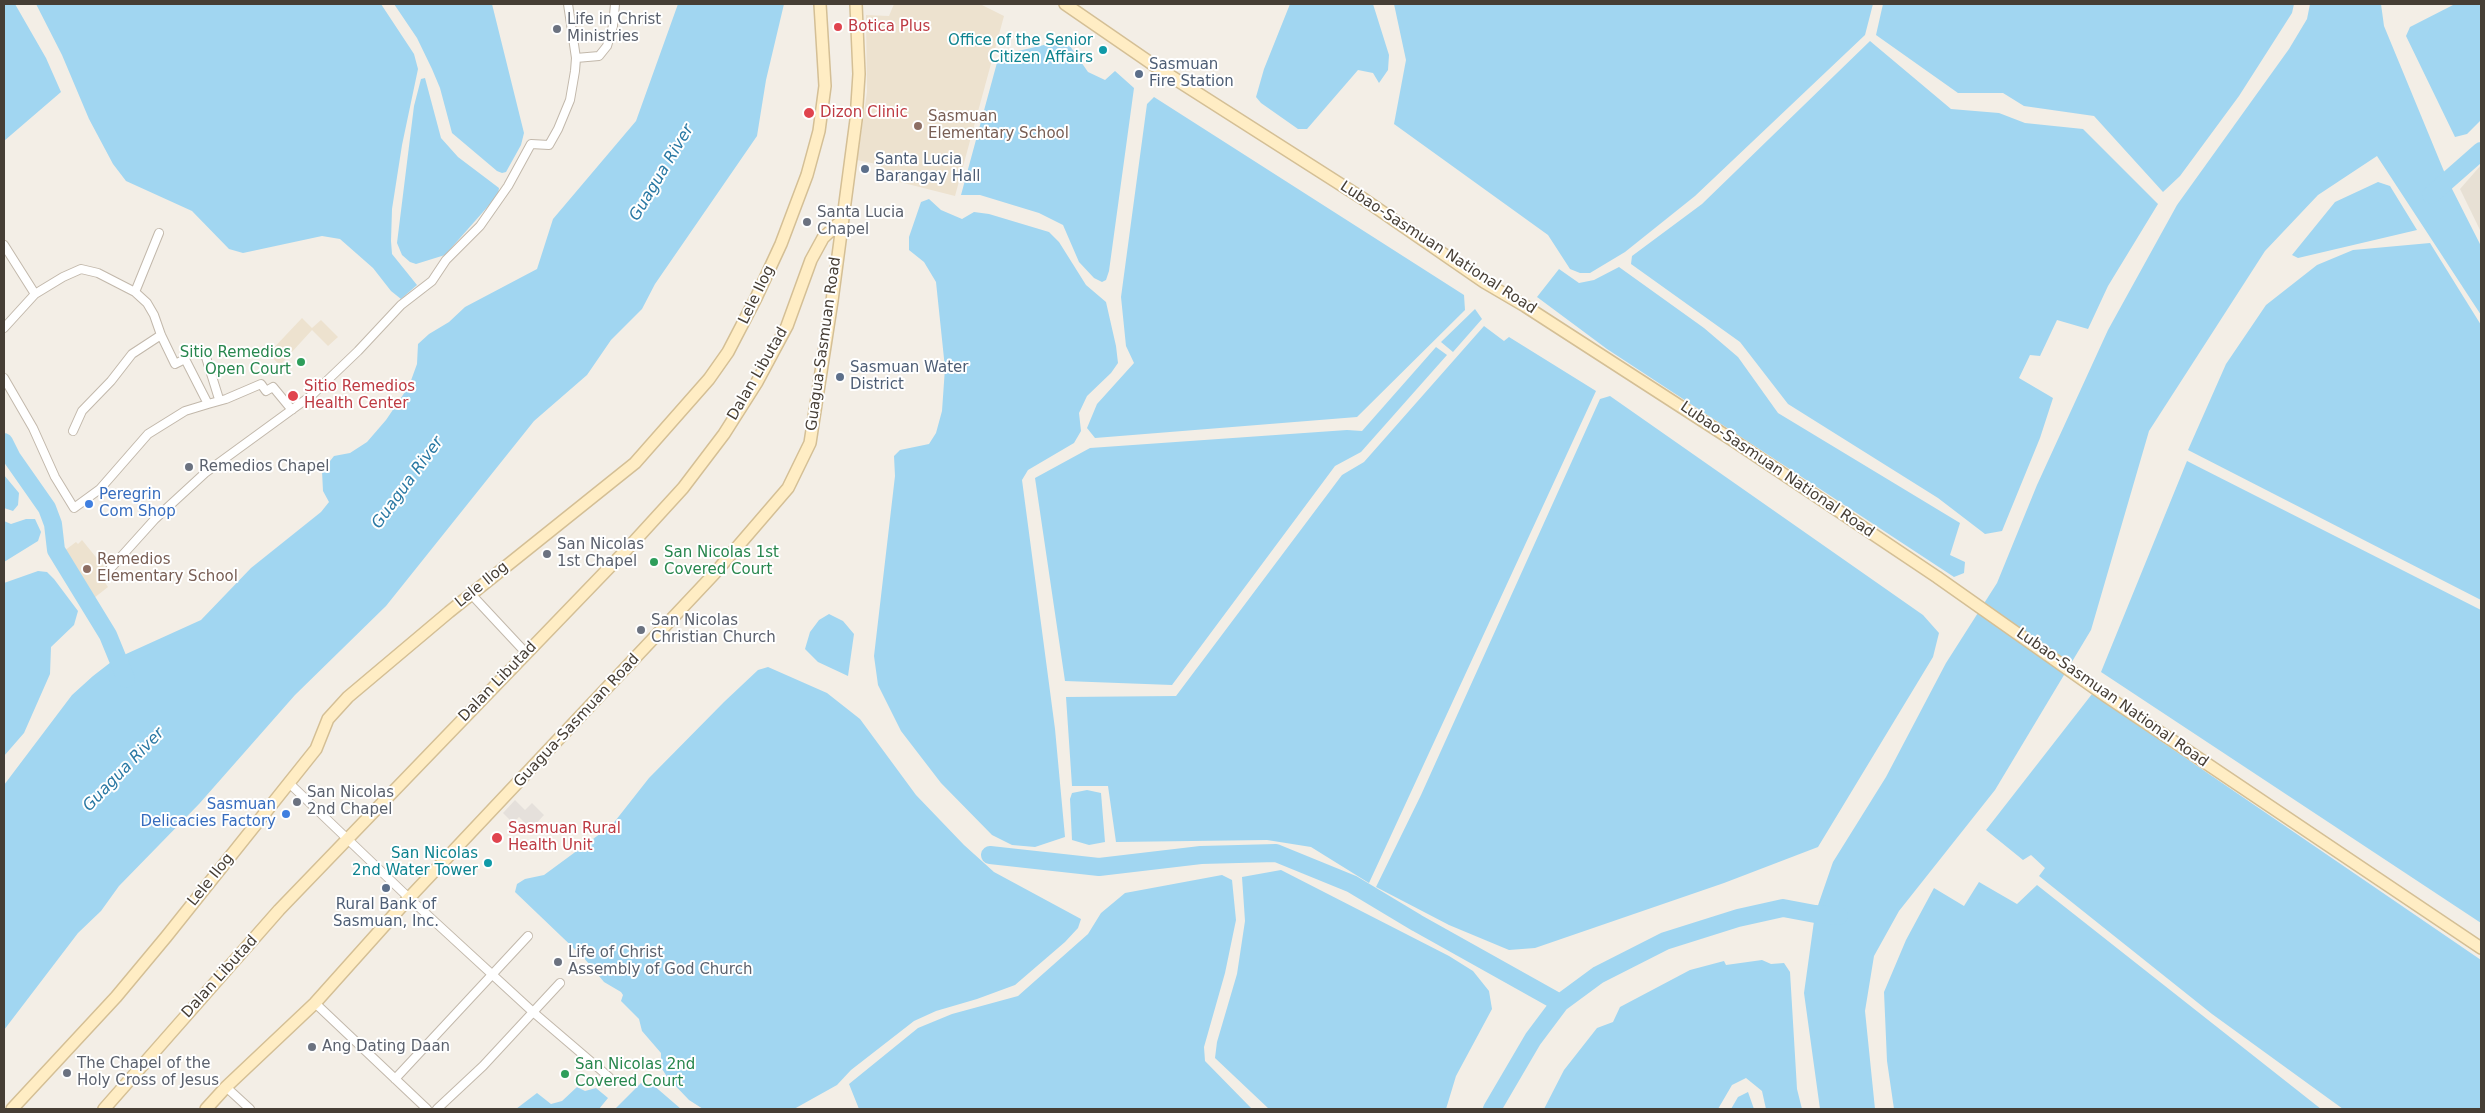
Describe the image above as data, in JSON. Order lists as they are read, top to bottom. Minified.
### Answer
{"streets":{"main road":["Lubao-Sasmuan National Road","Lele Ilog","Guagua-Sasmuan Road","Dalan Libutad"]},"crossings":[["Guagua-Sasmuan Road","Dalan Libutad"]],"water":["Guagua River"],"places":["Botica Plus","Life in Christ Ministries","Office of the Senior Citizen Affairs","Sasmuan Fire Station","Dizon Clinic","Sasmuan Elementary School","Santa Lucia Barangay Hall","Santa Lucia Chapel","Sitio Remedios Open Court","Sasmuan Water District","Sitio Remedios Health Center","Remedios Chapel","Peregrin Com Shop","San Nicolas 1st Chapel","San Nicolas 1st Covered Court","Remedios Elementary School","San Nicolas Christian Church","San Nicolas 2nd Chapel","Sasmuan Delicacies Factory","Sasmuan Rural Health Unit","San Nicolas 2nd Water Tower","Rural Bank of Sasmuan, Inc.","Life of Christ Assembly of God Church","Ang Dating Daan","The Chapel of the Holy Cross of Jesus","San Nicolas 2nd Covered Court"]}
